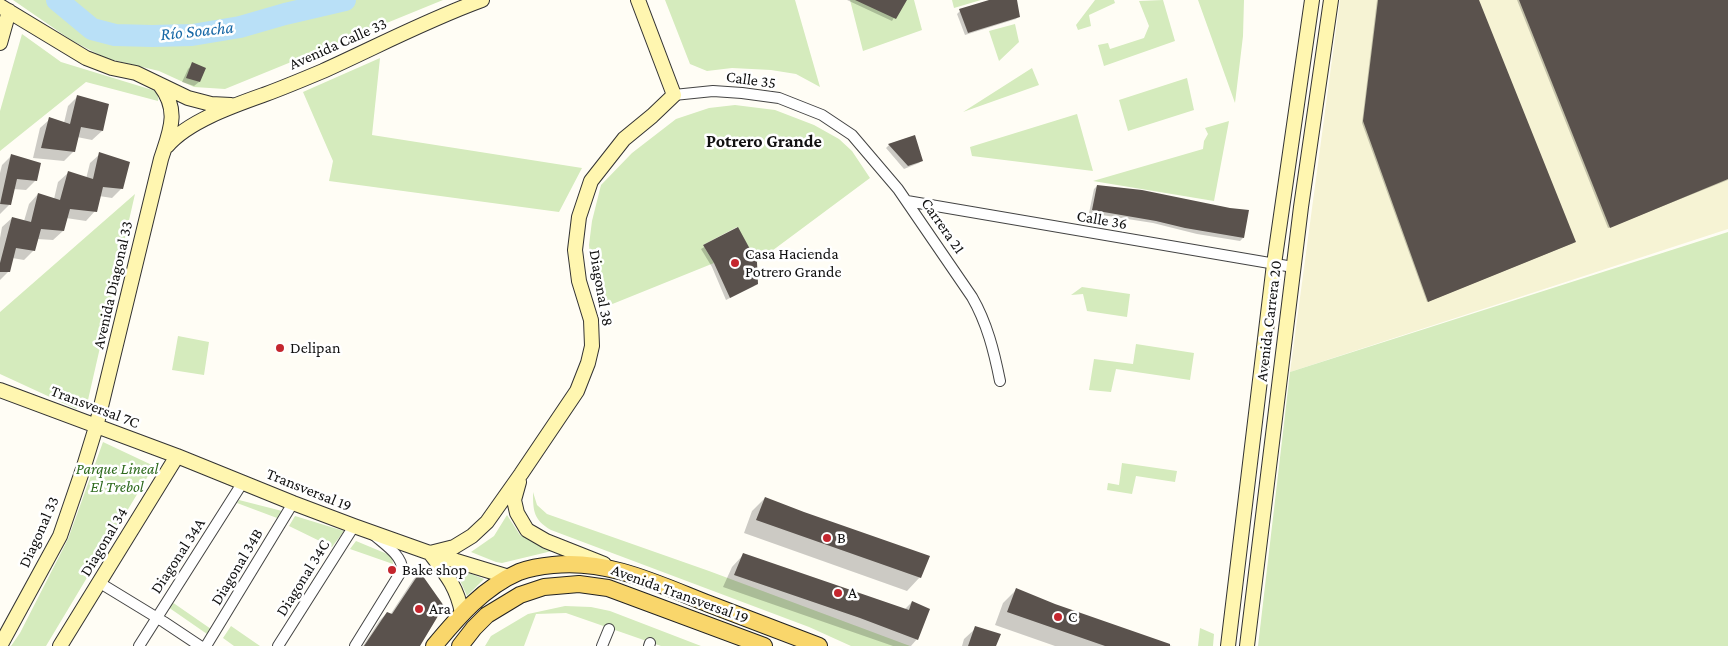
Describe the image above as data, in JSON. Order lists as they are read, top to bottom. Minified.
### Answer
{"streets":{"main road":["Avenida Transversal 19"],"street":["Avenida Calle 33","Calle 35","Calle 36","Carrera 21","Avenida Diagonal 33","Diagonal 38","Avenida Carrera 20","Transversal 7C","Transversal 19","Diagonal 33","Diagonal 34","Diagonal 34A","Diagonal 34B","Diagonal 34C"]},"crossings":[["Avenida Calle 33","Avenida Diagonal 33"],["Calle 35","Carrera 21"],["Calle 35","Diagonal 38"],["Calle 36","Carrera 21"],["Calle 36","Avenida Carrera 20"],["Avenida Diagonal 33","Transversal 7C"],["Avenida Diagonal 33","Diagonal 33"],["Diagonal 38","Transversal 19"],["Diagonal 38","Avenida Transversal 19"],["Transversal 7C","Transversal 19"],["Transversal 7C","Diagonal 33"],["Transversal 7C","Diagonal 34"],["Transversal 19","Diagonal 34"],["Transversal 19","Diagonal 34A"],["Transversal 19","Diagonal 34B"],["Transversal 19","Diagonal 34C"],["Transversal 19","Avenida Transversal 19"]],"districts":["Potrero Grande"],"water":["Río Soacha"],"parks":["Parque Lineal El Trebol"],"places":["Casa Hacienda Potrero Grande","Delipan","B","Bake shop","A","Ara","C"]}
